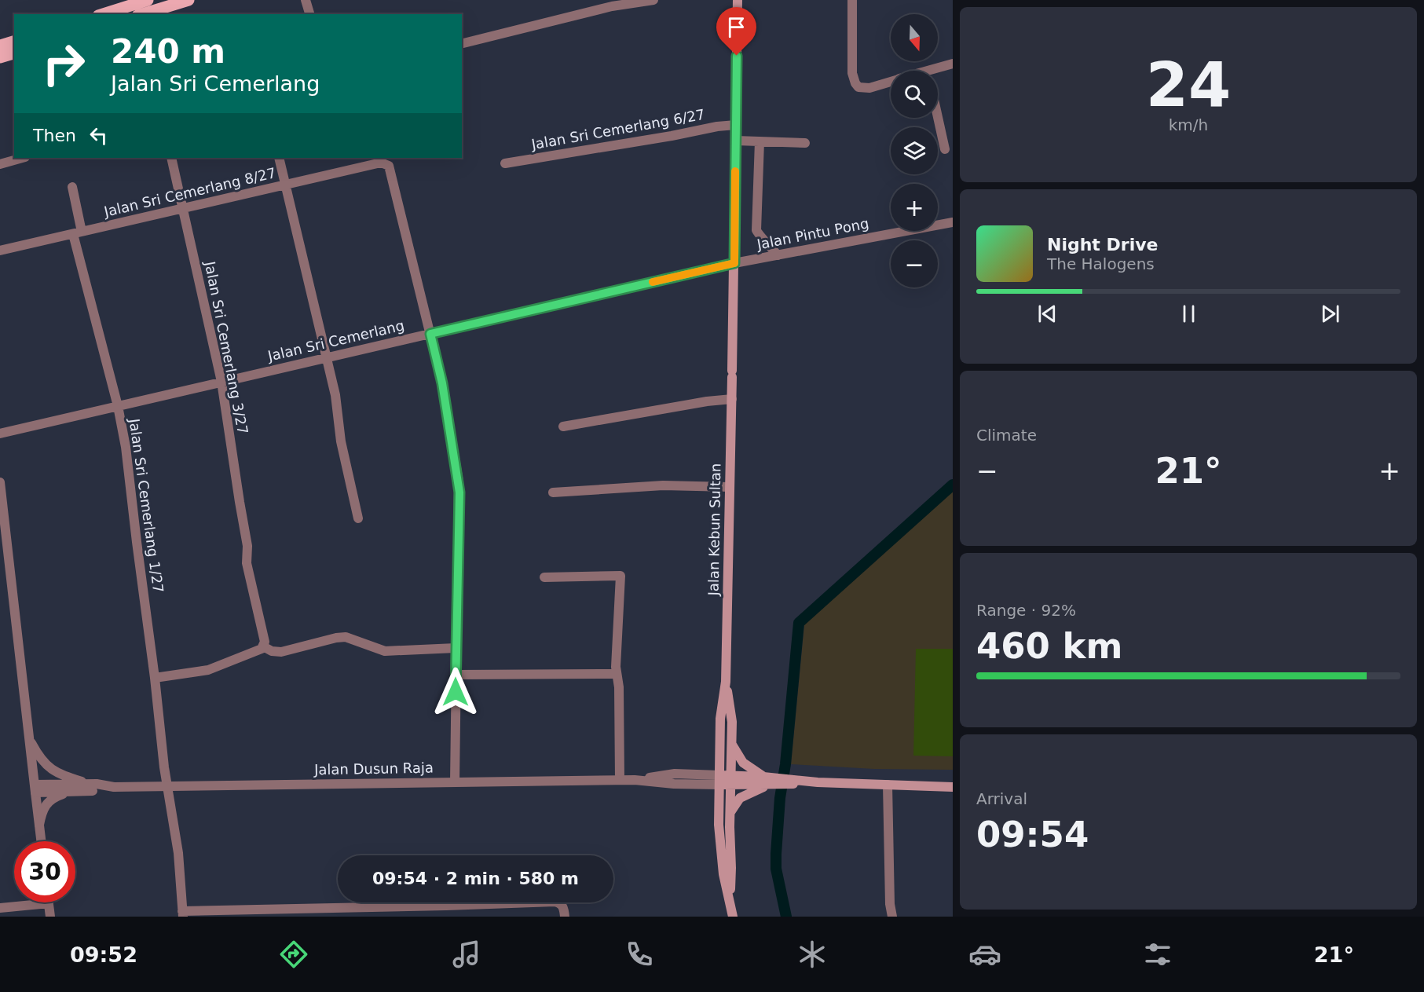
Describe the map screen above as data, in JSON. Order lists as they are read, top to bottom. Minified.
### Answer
{"streets":{"main road":["Jalan Kebun Sultan"],"street":["Jalan Sri Cemerlang 6/27","Jalan Sri Cemerlang 8/27","Jalan Pintu Pong","Jalan Sri Cemerlang","Jalan Sri Cemerlang 3/27","Jalan Sri Cemerlang 1/27","Jalan Dusun Raja"]},"crossings":[["Jalan Sri Cemerlang 6/27","Jalan Kebun Sultan"],["Jalan Sri Cemerlang 8/27","Jalan Sri Cemerlang"],["Jalan Sri Cemerlang 8/27","Jalan Sri Cemerlang 3/27"],["Jalan Sri Cemerlang 8/27","Jalan Sri Cemerlang 1/27"],["Jalan Pintu Pong","Jalan Sri Cemerlang"],["Jalan Pintu Pong","Jalan Kebun Sultan"],["Jalan Sri Cemerlang","Jalan Sri Cemerlang 3/27"],["Jalan Sri Cemerlang","Jalan Sri Cemerlang 1/27"],["Jalan Sri Cemerlang","Jalan Kebun Sultan"],["Jalan Sri Cemerlang 1/27","Jalan Dusun Raja"],["Jalan Kebun Sultan","Jalan Dusun Raja"]],"north":"bottom","page":{"tile":[["24","km/h"],"Climate",["Range · 92%","460 km"],["Arrival","09:54"]],"map_buttons":["+","−"],"turn":["240 m","Jalan Sri Cemerlang"],"then":"Then","song":["Night Drive","The Halogens"],"heat":["−","21°","+"],"limit":"30","trip":"09:54 · 2 min · 580 m","tabs":["09:52","21°"]}}
